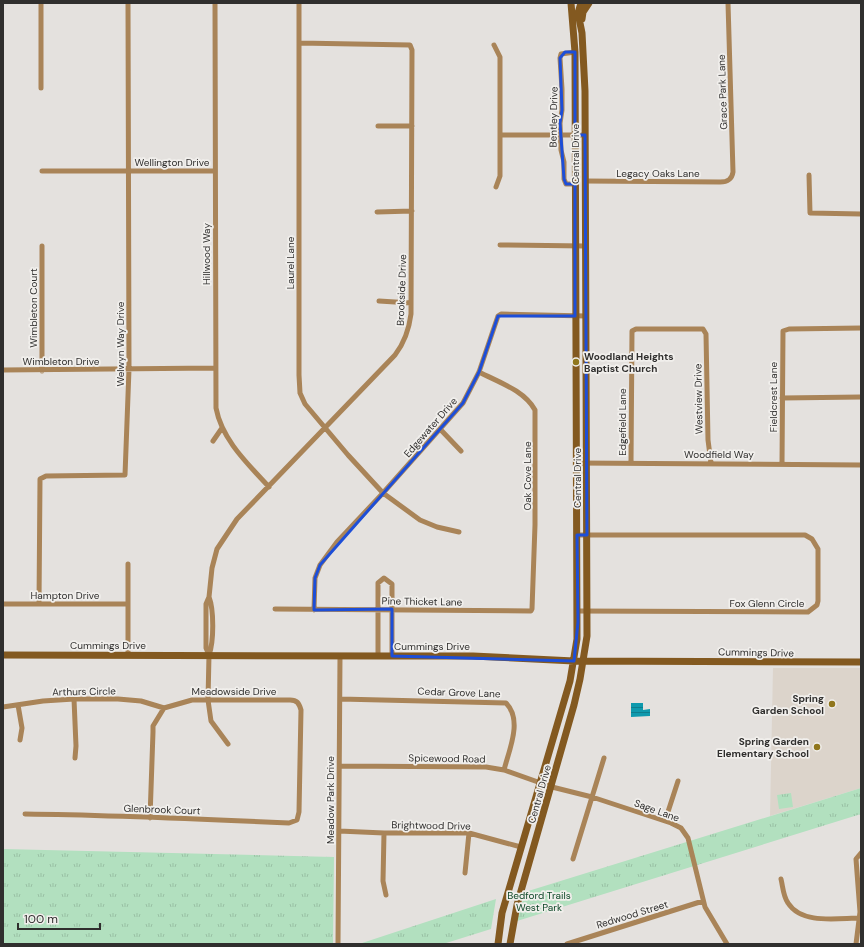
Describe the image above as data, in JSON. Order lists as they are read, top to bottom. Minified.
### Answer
{"streets":{"main road":["Central Drive","Cummings Drive"],"street":["Grace Park Lane","Bentley Drive","Wellington Drive","Legacy Oaks Lane","Hillwood Way","Laurel Lane","Brookside Drive","Wimbleton Court","Welwyn Way Drive","Wimbleton Drive","Fieldcrest Lane","Westview Drive","Edgefield Lane","Edgewater Drive","Woodfield Way","Oak Cove Lane","Hampton Drive","Pine Thicket Lane","Fox Glenn Circle","Arthurs Circle","Meadowside Drive","Cedar Grove Lane","Spicewood Road","Meadow Park Drive","Glenbrook Court","Sage Lane","Brightwood Drive","Redwood Street"]},"crossings":[["Grace Park Lane","Legacy Oaks Lane"],["Bentley Drive","Central Drive"],["Central Drive","Legacy Oaks Lane"],["Central Drive","Edgewater Drive"],["Central Drive","Woodfield Way"],["Central Drive","Fox Glenn Circle"],["Central Drive","Cummings Drive"],["Central Drive","Spicewood Road"],["Central Drive","Sage Lane"],["Central Drive","Brightwood Drive"],["Wellington Drive","Hillwood Way"],["Wellington Drive","Welwyn Way Drive"],["Hillwood Way","Brookside Drive"],["Hillwood Way","Wimbleton Drive"],["Laurel Lane","Brookside Drive"],["Laurel Lane","Edgewater Drive"],["Brookside Drive","Cummings Drive"],["Brookside Drive","Meadowside Drive"],["Wimbleton Court","Wimbleton Drive"],["Welwyn Way Drive","Wimbleton Drive"],["Welwyn Way Drive","Hampton Drive"],["Fieldcrest Lane","Woodfield Way"],["Westview Drive","Edgefield Lane"],["Westview Drive","Woodfield Way"],["Edgefield Lane","Woodfield Way"],["Edgewater Drive","Oak Cove Lane"],["Edgewater Drive","Pine Thicket Lane"],["Oak Cove Lane","Pine Thicket Lane"],["Cummings Drive","Meadow Park Drive"],["Arthurs Circle","Meadowside Drive"],["Meadowside Drive","Glenbrook Court"],["Cedar Grove Lane","Spicewood Road"],["Cedar Grove Lane","Meadow Park Drive"],["Spicewood Road","Meadow Park Drive"],["Spicewood Road","Sage Lane"],["Meadow Park Drive","Brightwood Drive"],["Sage Lane","Redwood Street"]],"parks":["Bedford Trails West Park"],"places":["Woodland Heights Baptist Church","Spring Garden School","Spring Garden Elementary School"],"scale_bar":"100 m"}
